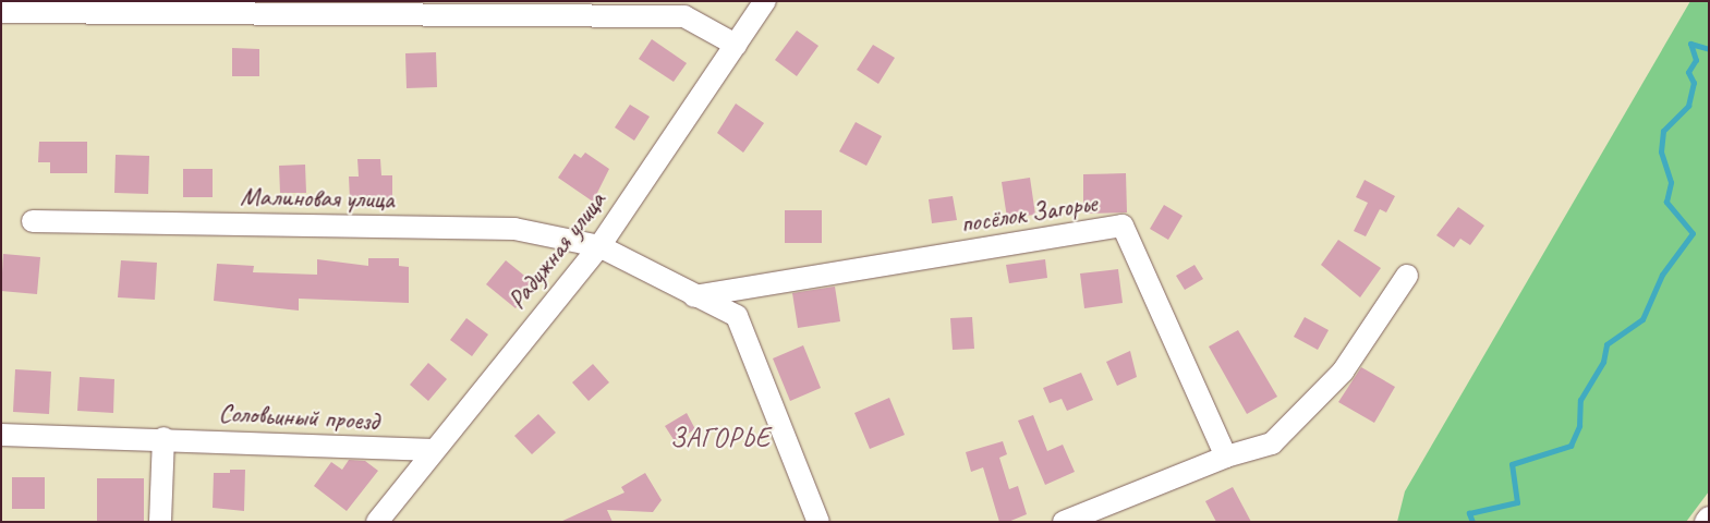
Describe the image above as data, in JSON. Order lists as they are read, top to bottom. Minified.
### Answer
{"streets":{"street":["Малиновая улица","посёлок Загорье","Радужная улица","Соловьиный проезд"]},"crossings":[["Малиновая улица","Радужная улица"],["Радужная улица","Соловьиный проезд"]],"districts":["ЗАГОРЬЕ"]}
